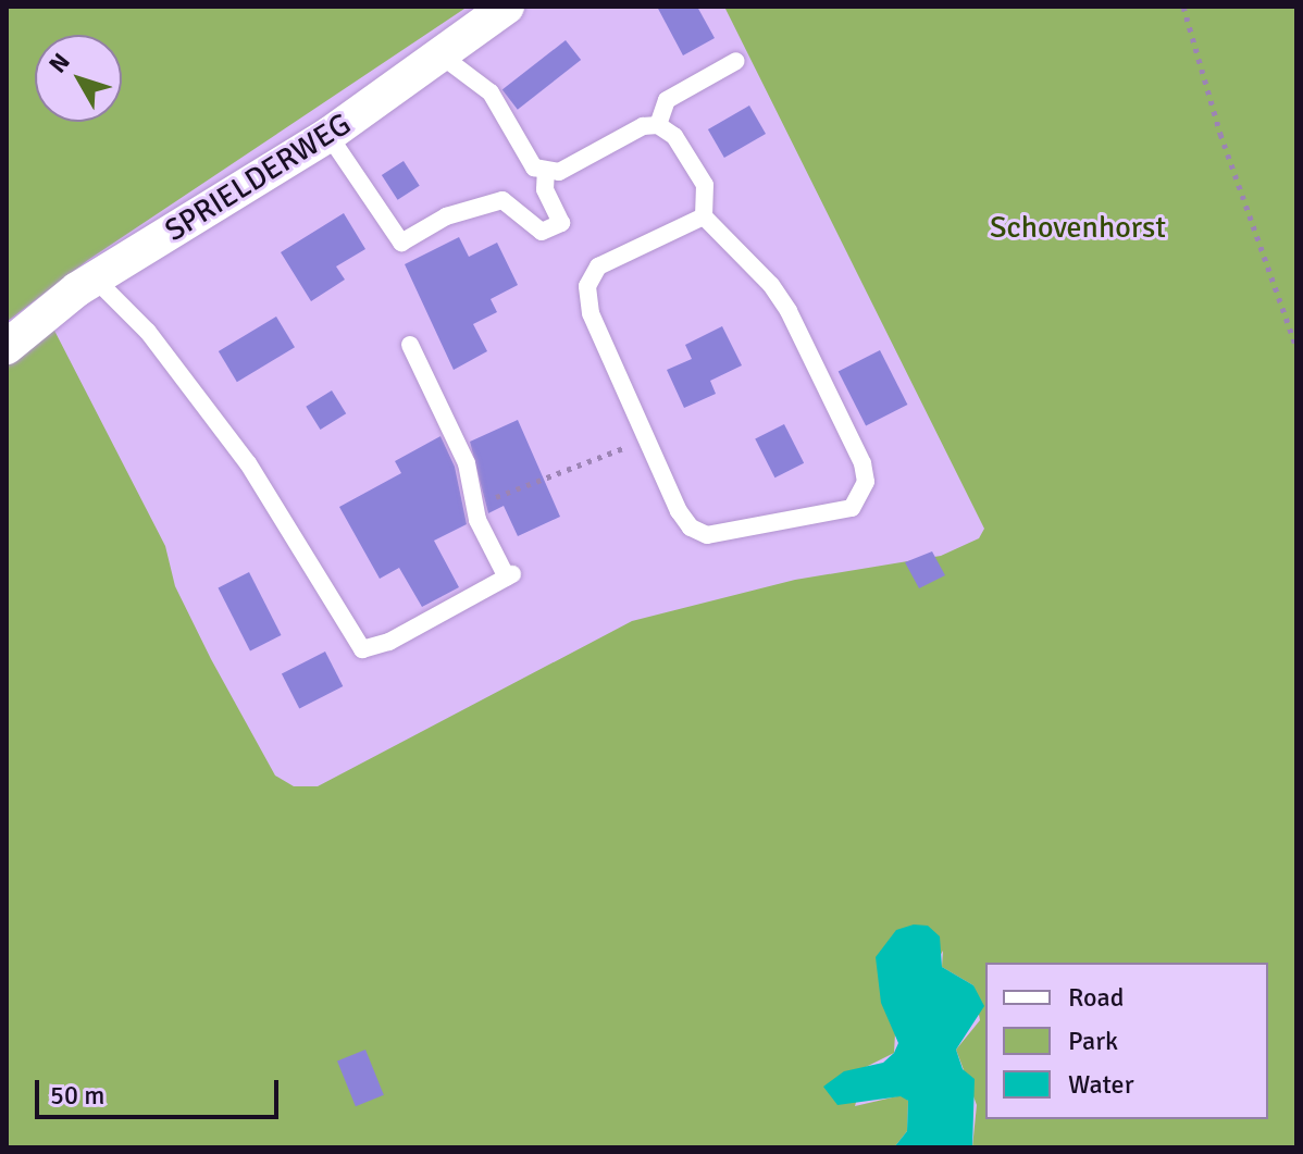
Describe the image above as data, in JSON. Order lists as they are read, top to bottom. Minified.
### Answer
{"streets":{"street":["SPRIELDERWEG"]},"parks":["Schovenhorst"],"legend":["Road","Park","Water"],"scale_bar":"50 m","north":"top left"}
